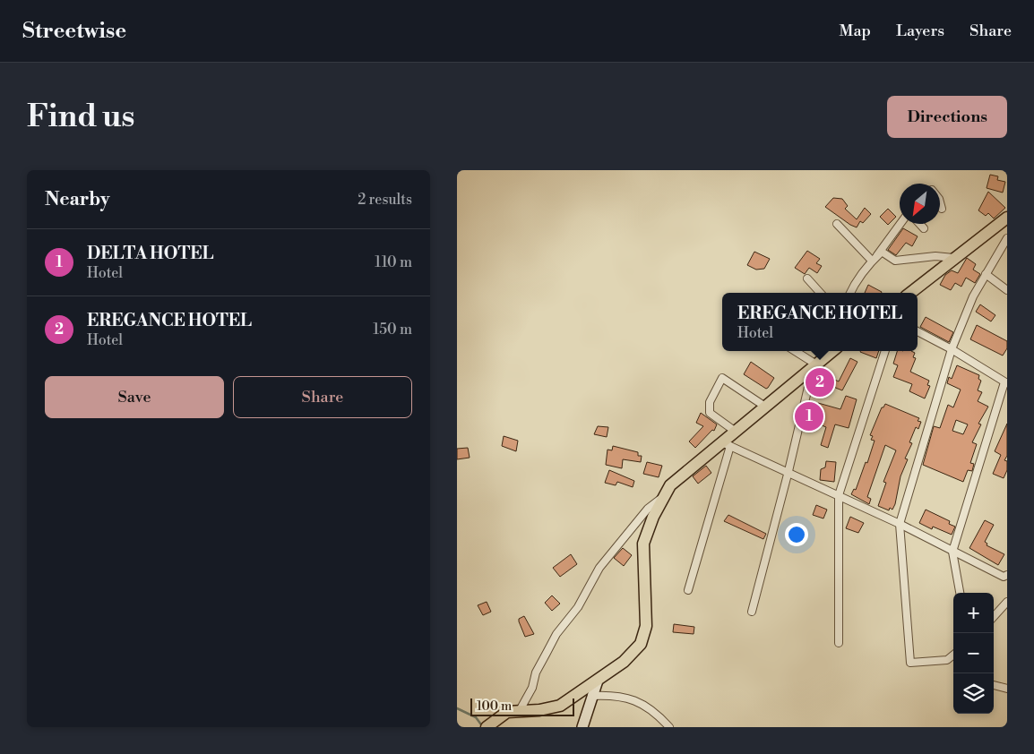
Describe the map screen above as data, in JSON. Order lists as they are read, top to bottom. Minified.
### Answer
{"scale_bar":"100 m","north":"bottom left","page":{"header":"Streetwise","nav":["Map","Layers","Share"],"buttons":["Directions",["Save","Share"]],"title":"Find us","heading":["Nearby","2 results"],"list":[{"mark":"1","name":"DELTA HOTEL","note":"Hotel","value":"110 m"},{"mark":"2","name":"EREGANCE HOTEL","note":"Hotel","value":"150 m"}],"popup":["EREGANCE HOTEL","Hotel"],"pins":["2","1"],"map_buttons":["+","−"],"scale":"100 m"}}
